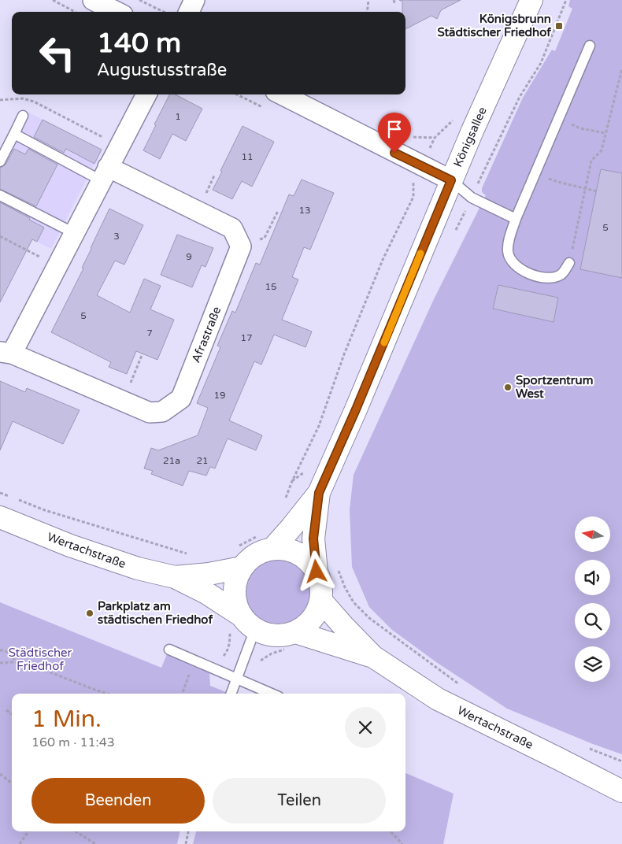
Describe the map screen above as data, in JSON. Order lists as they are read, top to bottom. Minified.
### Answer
{"streets":{"street":["Königsallee","Afrastraße","Wertachstraße"]},"crossings":[["Königsallee","Wertachstraße"]],"parks":["Städtischer Friedhof"],"places":{"transit":["Königsbrunn Städtischer Friedhof"],"other":["Sportzentrum West","Parkplatz am städtischen Friedhof"]},"house_numbers":["1","11","13","5","3","9","15","5","7","17","19","21a","21"],"north":"left","page":{"turn":["140 m","Augustusstraße"],"heading":["1 Min.","160 m · 11:43"],"buttons":["Beenden","Teilen"]}}
